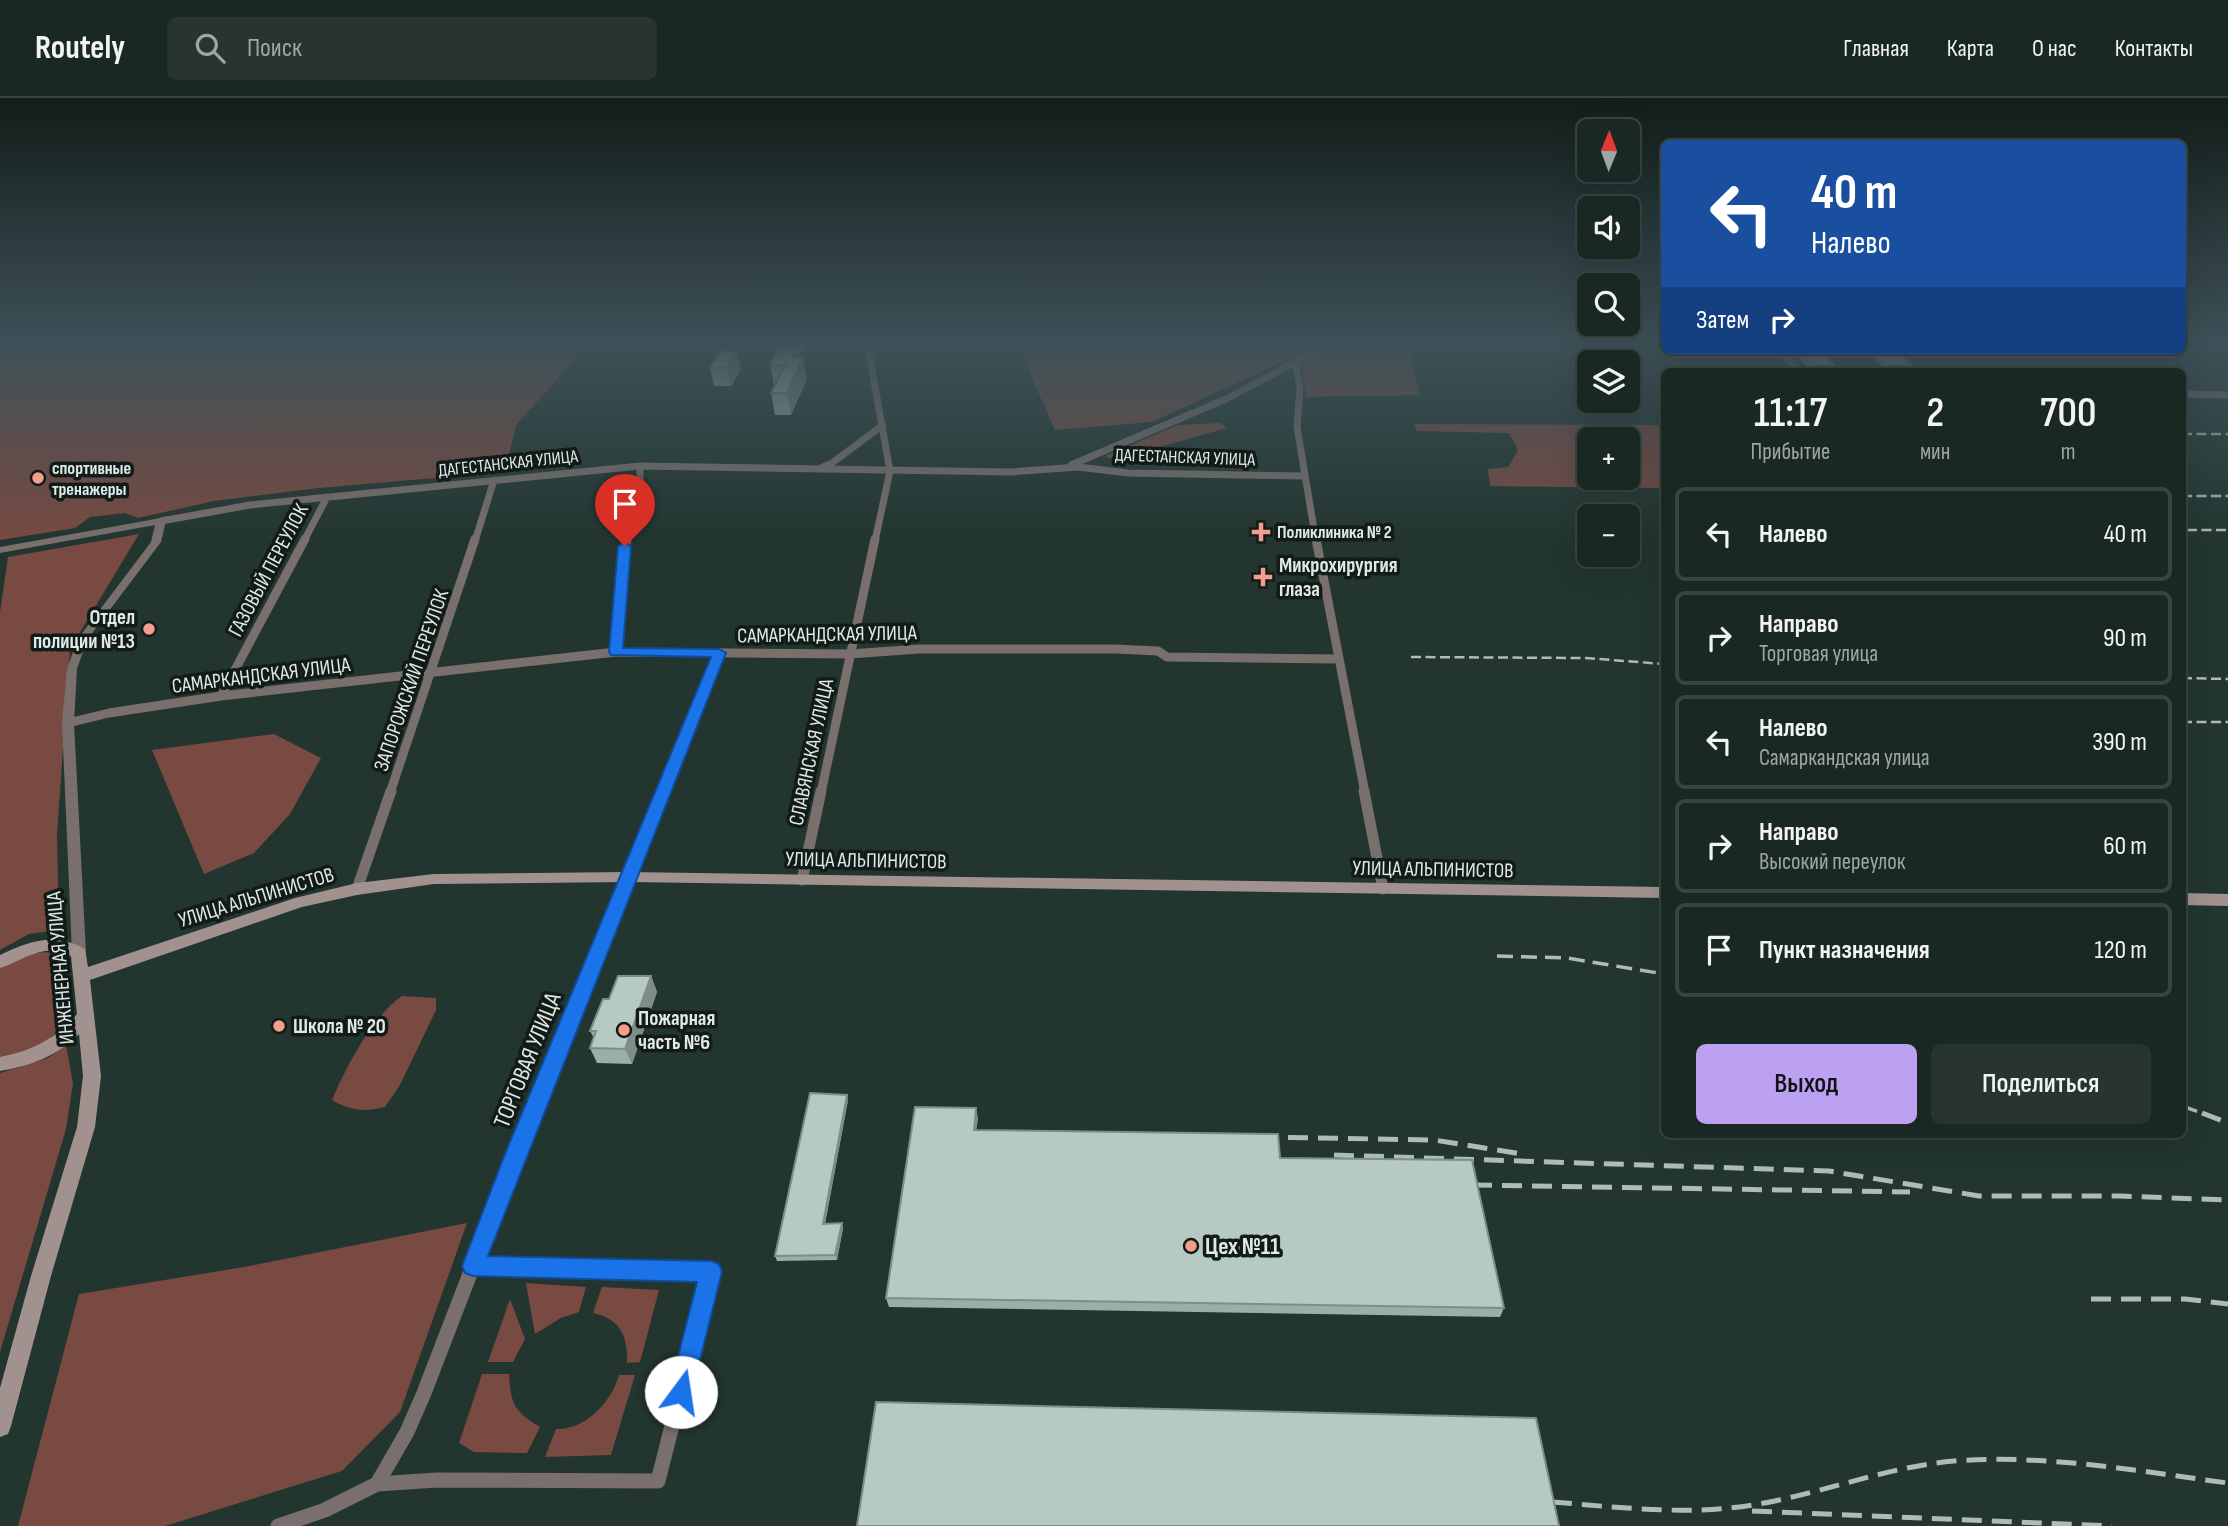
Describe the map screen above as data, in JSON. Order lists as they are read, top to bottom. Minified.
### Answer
{"streets":{"main road":["УЛИЦА АЛЬПИНИСТОВ","ИНЖЕНЕРНАЯ УЛИЦА"],"street":["ДАГЕСТАНСКАЯ УЛИЦА","ГАЗОВЫЙ ПЕРЕУЛОК","САМАРКАНДСКАЯ УЛИЦА","ЗАПОРОЖСКИЙ ПЕРЕУЛОК","СЛАВЯНСКАЯ УЛИЦА","ТОРГОВАЯ УЛИЦА"]},"crossings":[["ДАГЕСТАНСКАЯ УЛИЦА","ГАЗОВЫЙ ПЕРЕУЛОК"],["ДАГЕСТАНСКАЯ УЛИЦА","ЗАПОРОЖСКИЙ ПЕРЕУЛОК"],["ДАГЕСТАНСКАЯ УЛИЦА","СЛАВЯНСКАЯ УЛИЦА"],["ДАГЕСТАНСКАЯ УЛИЦА","ИНЖЕНЕРНАЯ УЛИЦА"],["ГАЗОВЫЙ ПЕРЕУЛОК","САМАРКАНДСКАЯ УЛИЦА"],["САМАРКАНДСКАЯ УЛИЦА","ЗАПОРОЖСКИЙ ПЕРЕУЛОК"],["САМАРКАНДСКАЯ УЛИЦА","СЛАВЯНСКАЯ УЛИЦА"],["САМАРКАНДСКАЯ УЛИЦА","ИНЖЕНЕРНАЯ УЛИЦА"],["САМАРКАНДСКАЯ УЛИЦА","ТОРГОВАЯ УЛИЦА"],["ЗАПОРОЖСКИЙ ПЕРЕУЛОК","УЛИЦА АЛЬПИНИСТОВ"],["СЛАВЯНСКАЯ УЛИЦА","УЛИЦА АЛЬПИНИСТОВ"],["УЛИЦА АЛЬПИНИСТОВ","ИНЖЕНЕРНАЯ УЛИЦА"],["УЛИЦА АЛЬПИНИСТОВ","ТОРГОВАЯ УЛИЦА"]],"places":{"other":["спортивные тренажеры","Отдел полиции №13","Школа № 20","Пожарная часть №6","Цех №11"],"health":["Поликлиника № 2","Микрохирургия глаза"]},"north":"top","page":{"header":"Routely","search":"Поиск","nav":["Главная","Карта","О нас","Контакты"],"map_buttons":["+","−"],"turn":["40 m","Налево"],"then":"Затем","eta":["11:17","Прибытие","2","мин","700","m"],"list":[{"name":"Налево","value":"40 m"},{"name":"Направо","note":"Торговая улица","value":"90 m"},{"name":"Налево","note":"Самаркандская улица","value":"390 m"},{"name":"Направо","note":"Высокий переулок","value":"60 m"},{"name":"Пункт назначения","value":"120 m"}],"buttons":["Выход","Поделиться"]}}
